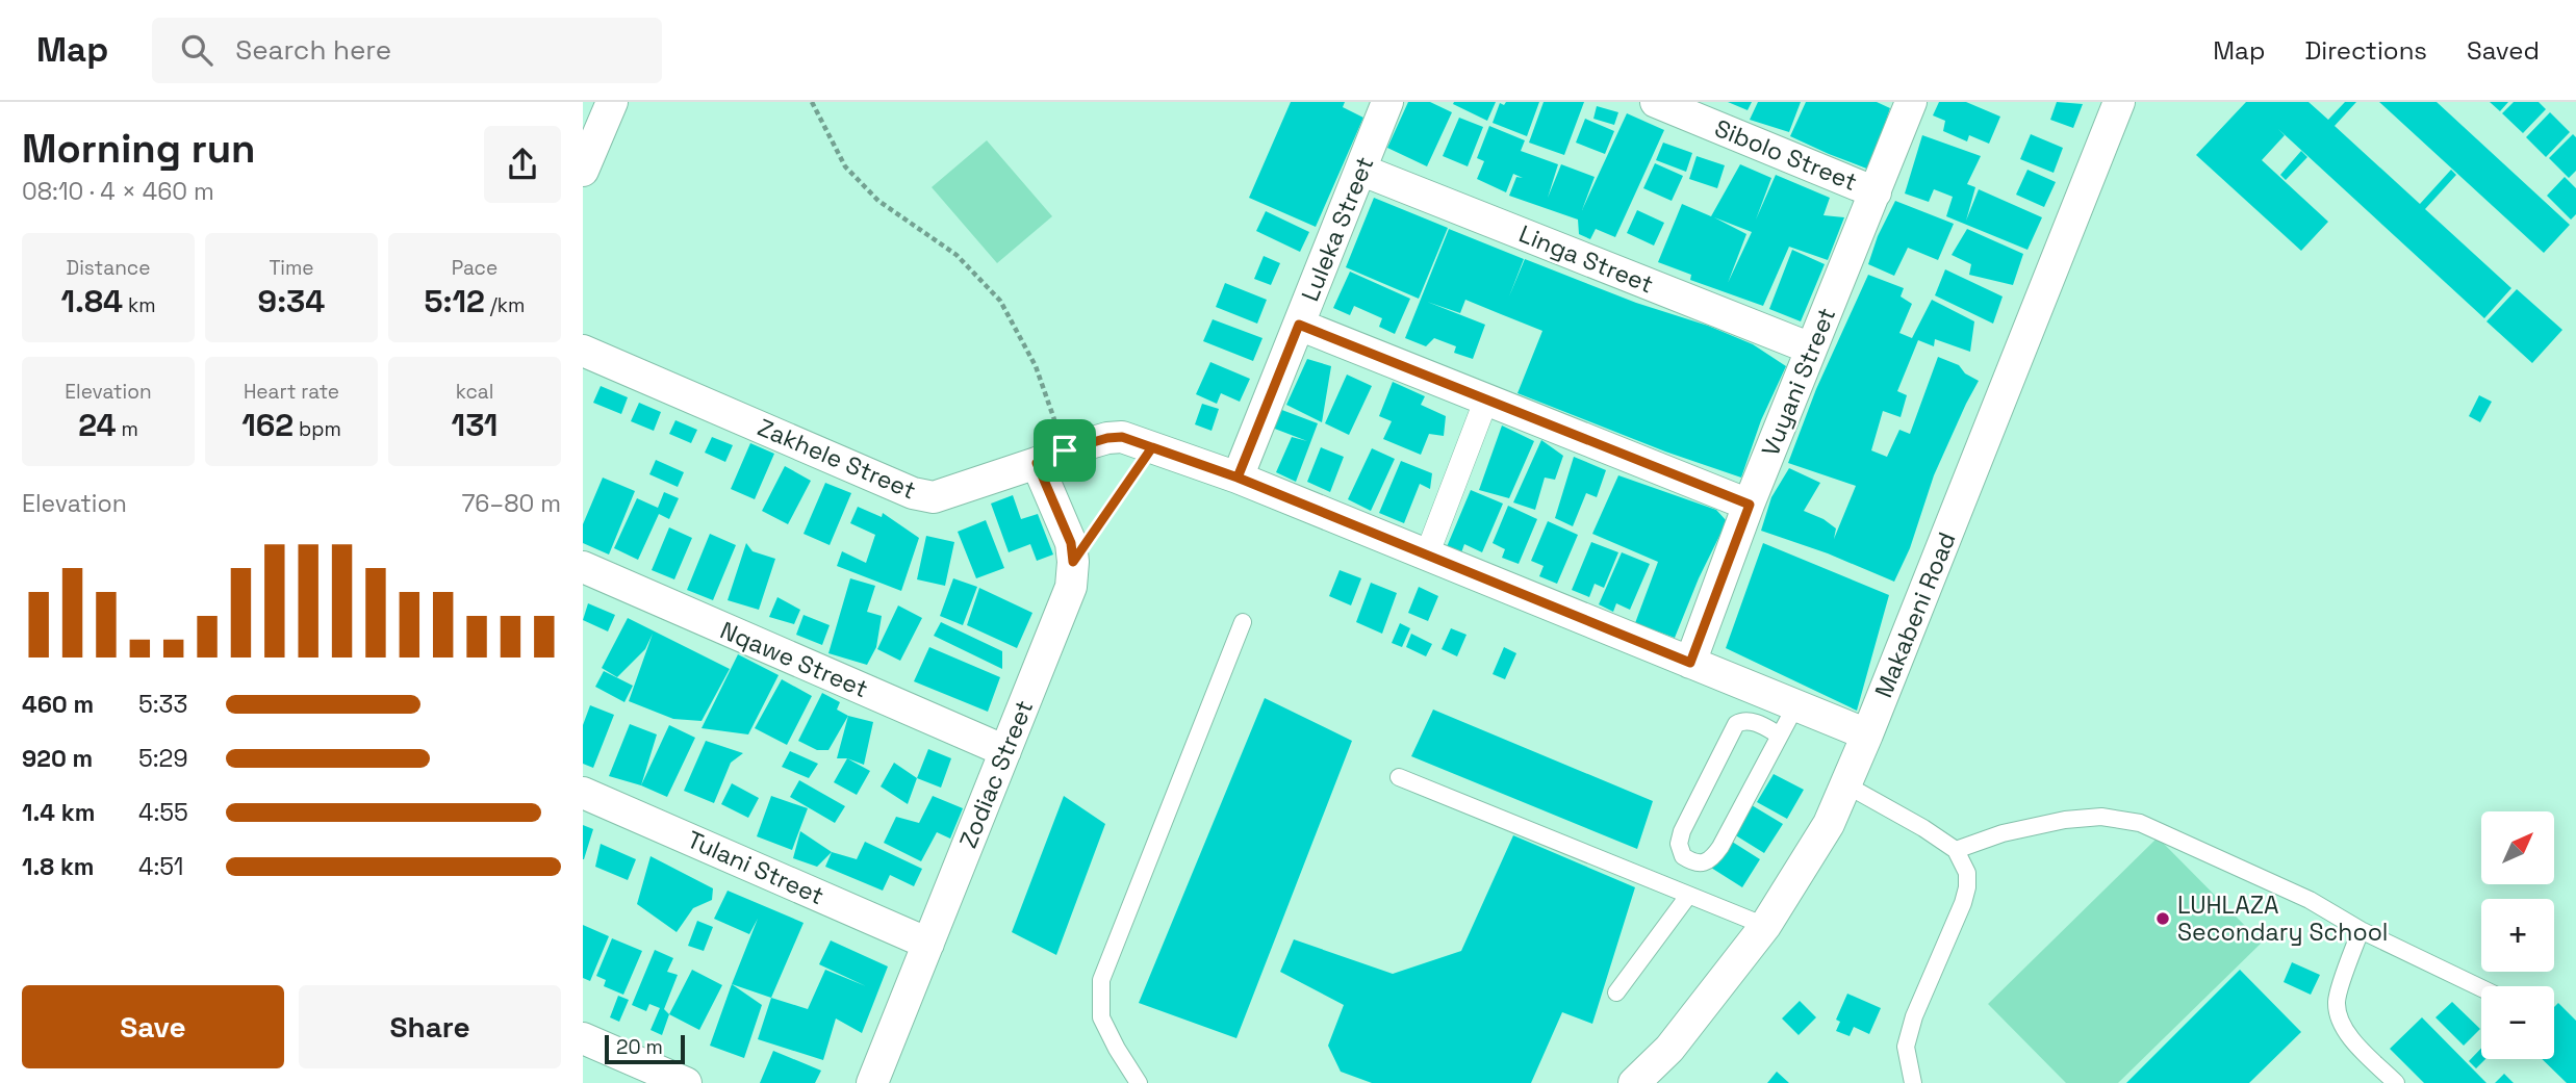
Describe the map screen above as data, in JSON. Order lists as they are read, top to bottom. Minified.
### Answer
{"streets":{"street":["Sibolo Street","Luleka Street","Linga Street","Vuyani Street","Zakhele Street","Makabeni Road","Nqawe Street","Zodiac Street","Tulani Street"]},"crossings":[["Sibolo Street","Vuyani Street"],["Luleka Street","Linga Street"],["Luleka Street","Zakhele Street"],["Linga Street","Vuyani Street"],["Vuyani Street","Zakhele Street"],["Zakhele Street","Makabeni Road"],["Zakhele Street","Zodiac Street"],["Nqawe Street","Zodiac Street"],["Zodiac Street","Tulani Street"]],"places":["LUHLAZA Secondary School"],"scale_bar":"20 m","north":"top right","page":{"header":"Map","search":"Search here","nav":["Map","Directions","Saved"],"heading":["Morning run","08:10 · 4 × 460 m"],"stats":[["Distance","1.84 km"],["Time","9:34"],["Pace","5:12 /km"],["Elevation","24 m"],["Heart rate","162 bpm"],["kcal","131"]],"chart":["Elevation","76–80 m"],"list":[{"name":"460 m","note":"5:33"},{"name":"920 m","note":"5:29"},{"name":"1.4 km","note":"4:55"},{"name":"1.8 km","note":"4:51"}],"map_buttons":["+","−"],"buttons":["Save","Share"],"scale":"20 m"}}
